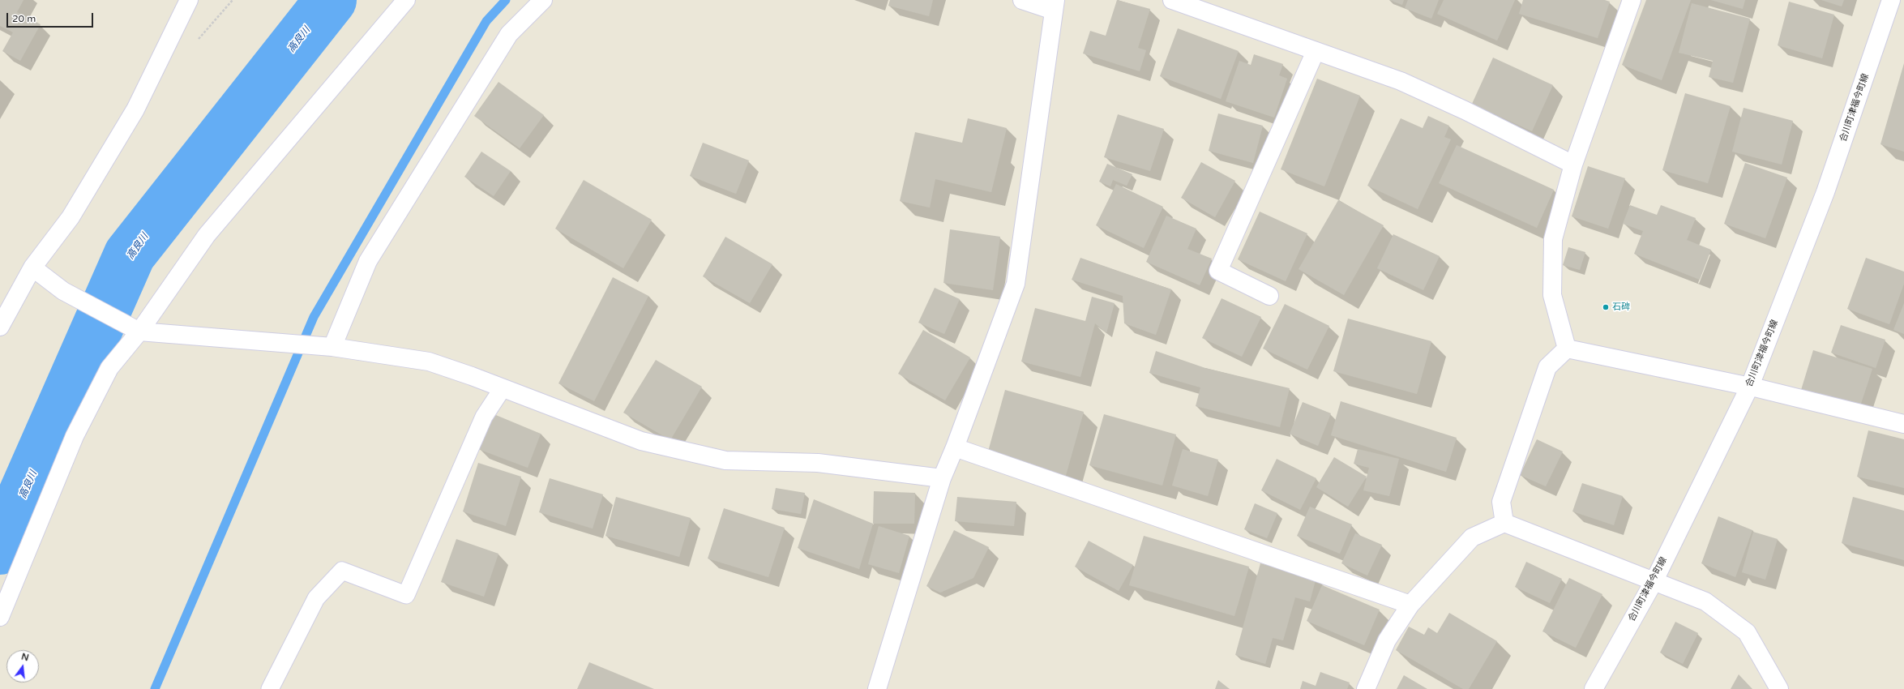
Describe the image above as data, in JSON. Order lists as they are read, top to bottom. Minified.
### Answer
{"streets":{"street":["合川町津福今町線"]},"water":["高良川"],"places":["石碑"],"scale_bar":"20 m","north":"top"}
